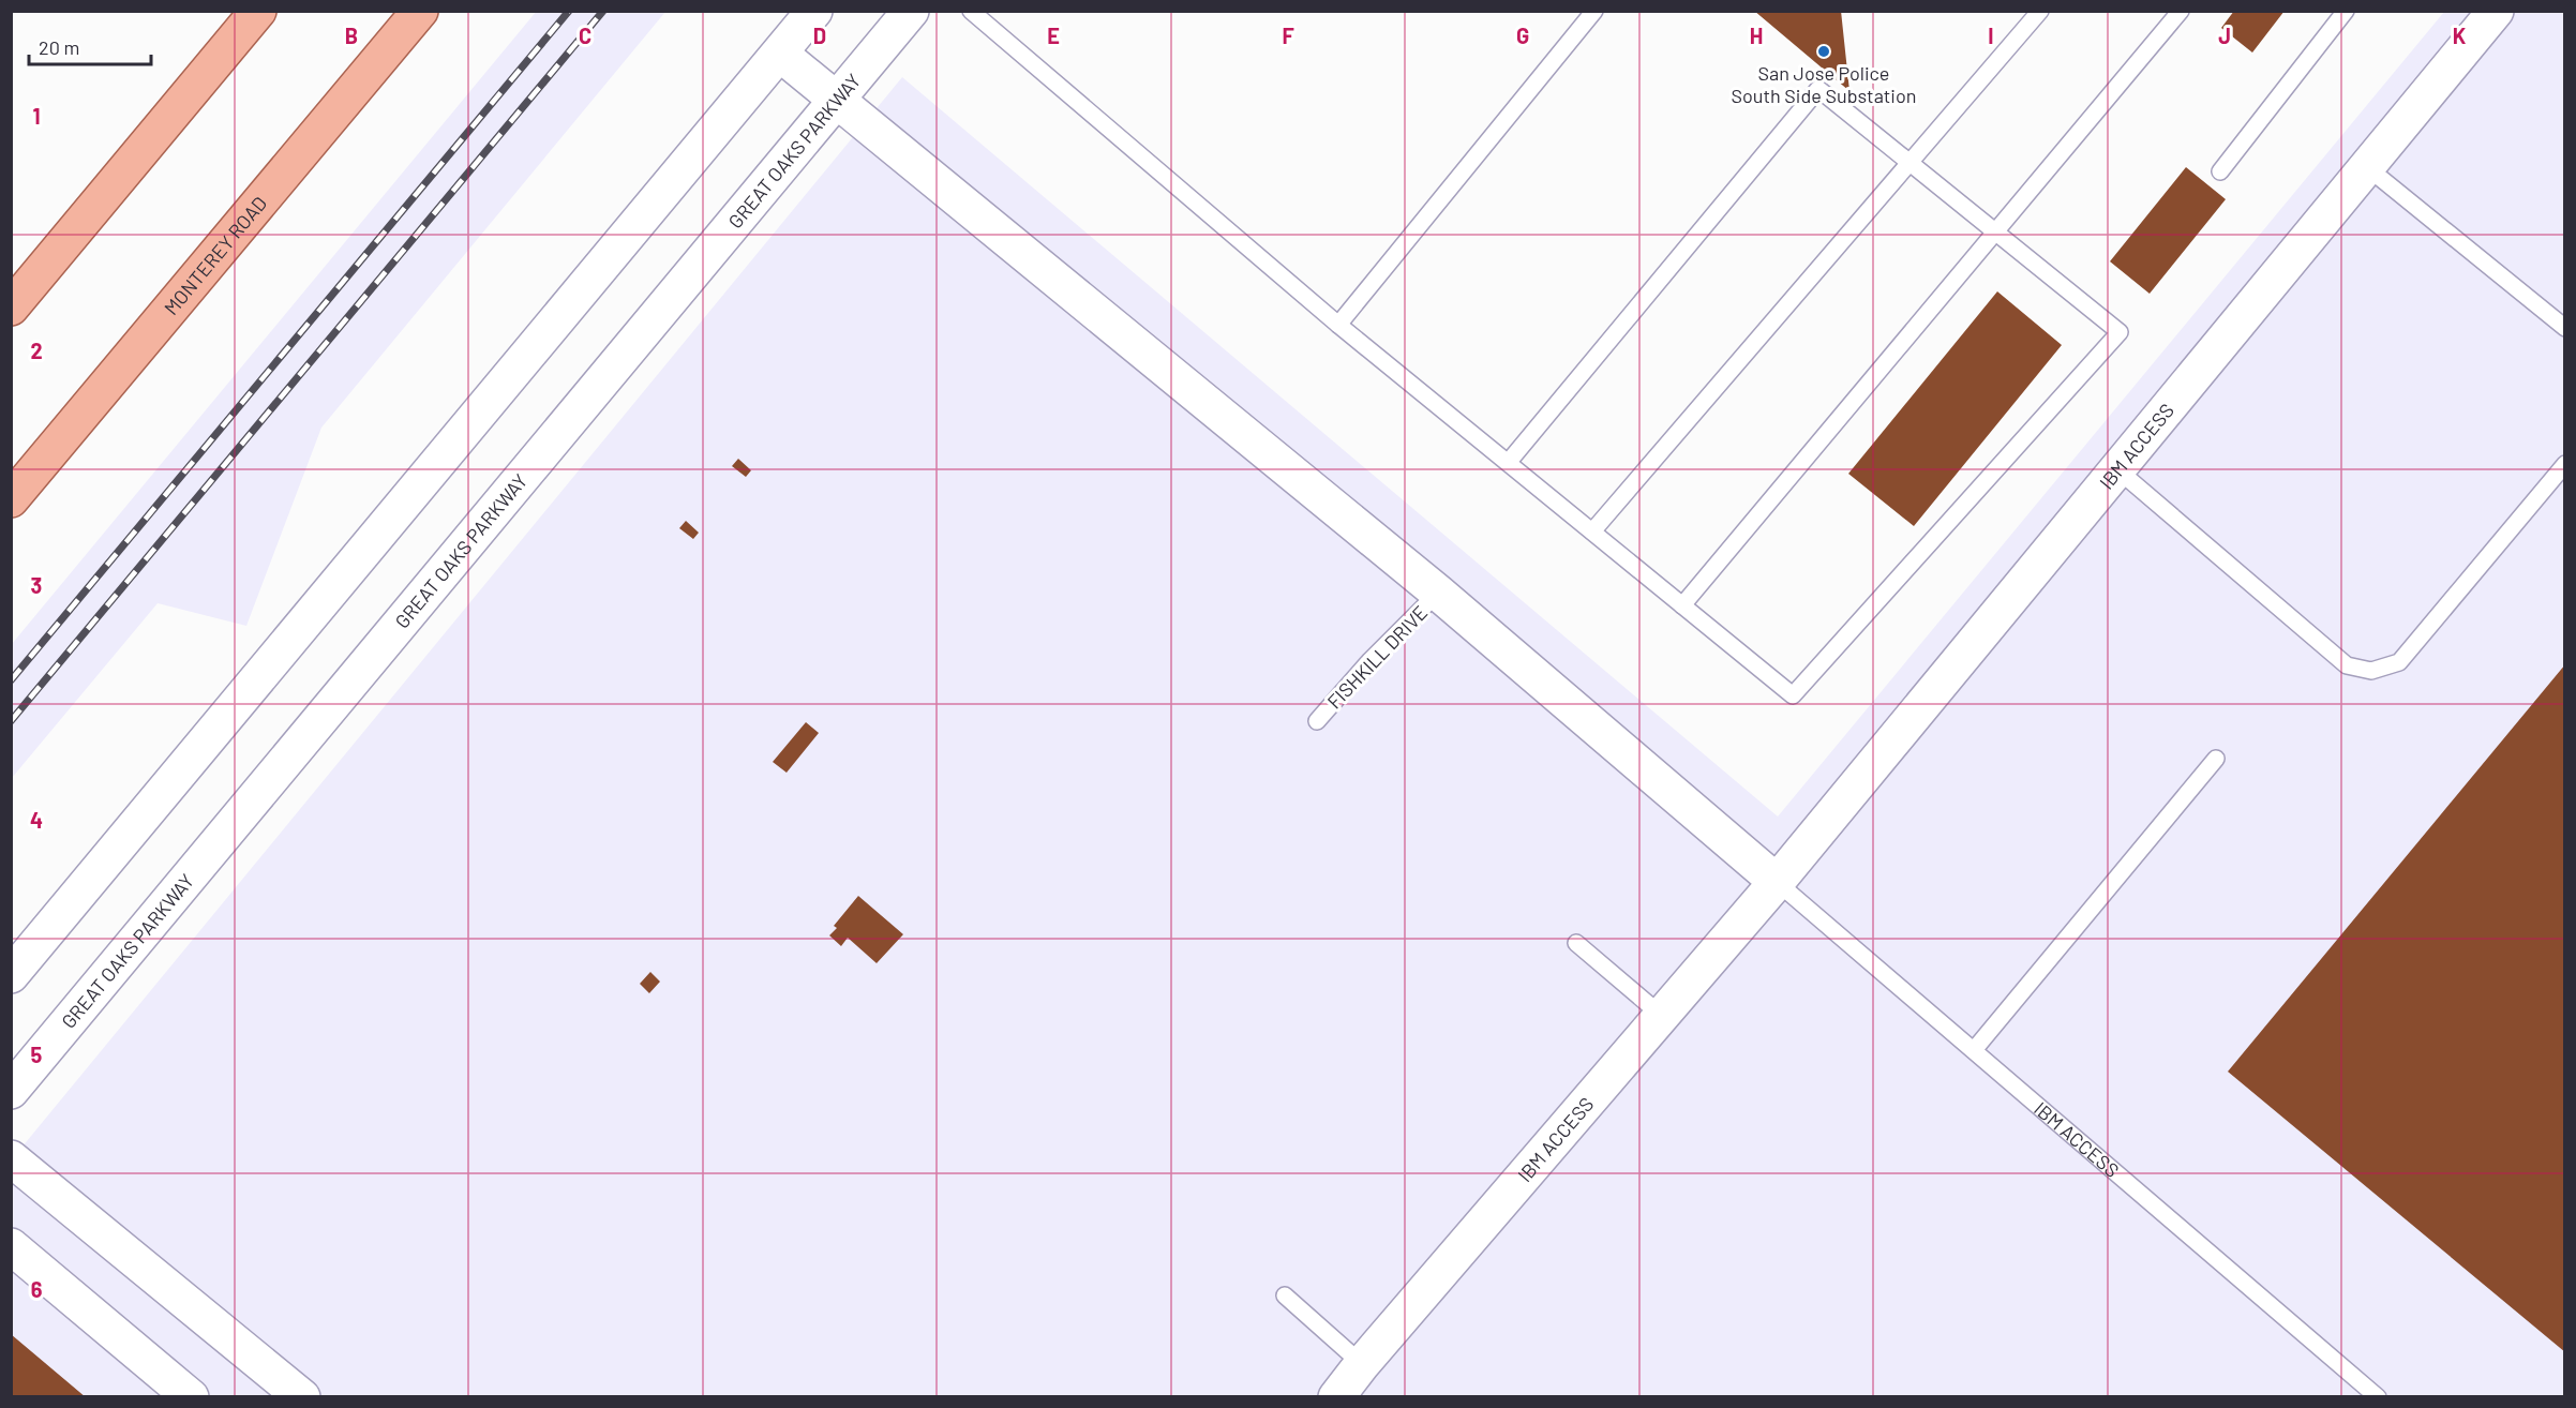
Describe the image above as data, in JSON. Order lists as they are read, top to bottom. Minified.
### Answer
{"streets":{"main road":["MONTEREY ROAD"],"street":["GREAT OAKS PARKWAY","IBM ACCESS"],"lane":["FISHKILL DRIVE"]},"places":["San Jose Police South Side Substation"],"scale_bar":"20 m","grid":{"columns":["B","C","D","E","F","G","H","I","J","K"],"rows":["1","2","3","4","5","6"]}}
